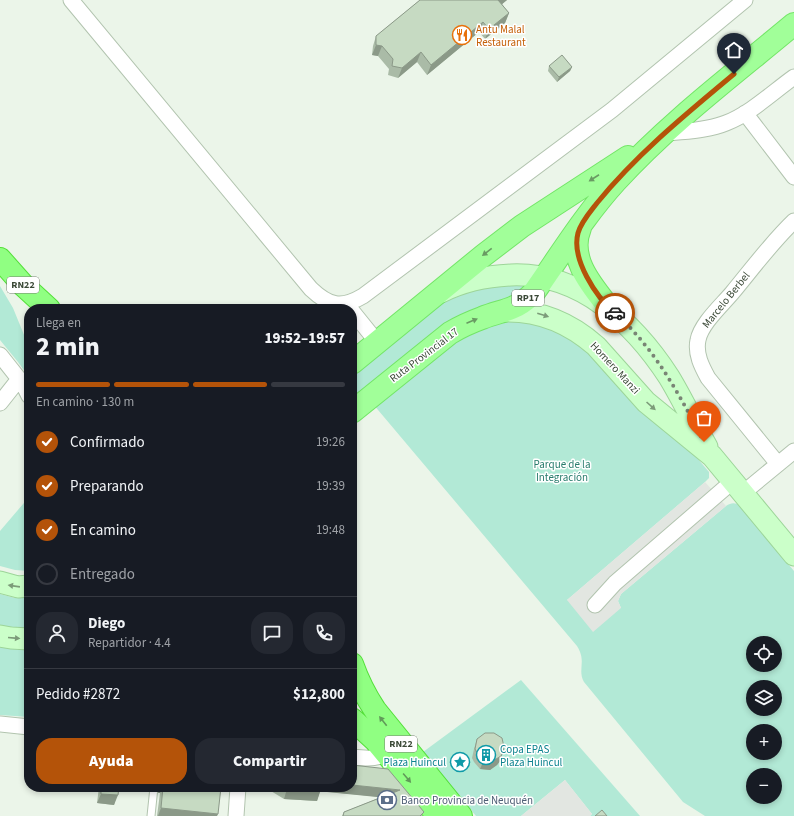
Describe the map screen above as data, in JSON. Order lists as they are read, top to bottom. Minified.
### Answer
{"streets":{"highway":["RN22"],"main road":["RP17","Ruta Provincial 17","Homero Manzi"],"street":["Marcelo Berbel"]},"crossings":[["Ruta Provincial 17","Homero Manzi"]],"parks":["Parque de la Integración"],"places":{"restaurant":["Antu Malal Restaurant"],"building":["Copa EPAS Plaza Huincul"],"place":["Plaza Huincul"],"bank":["Banco Provincia de Neuquén"]},"page":{"heading":["2 min","Llega en","19:52–19:57"],"panel":["Diego","Repartidor · 4.4","Pedido #2872","$12,800"],"bar":"En camino · 130 m","list":[["Confirmado","19:26"],["Preparando","19:39"],["En camino","19:48"],"Entregado"],"map_buttons":["+","−"],"buttons":["Ayuda","Compartir"]}}
